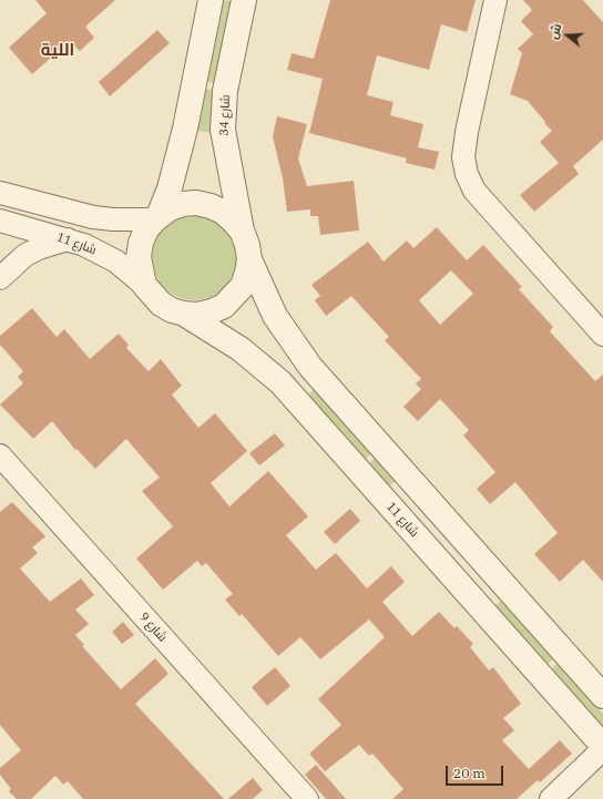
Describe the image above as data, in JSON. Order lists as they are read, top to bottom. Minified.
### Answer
{"streets":{"street":["شارع 34","شارع 11","شارع 9"]},"crossings":[["شارع 34","شارع 11"]],"districts":["اللية"],"scale_bar":"20 m","north":"left"}
